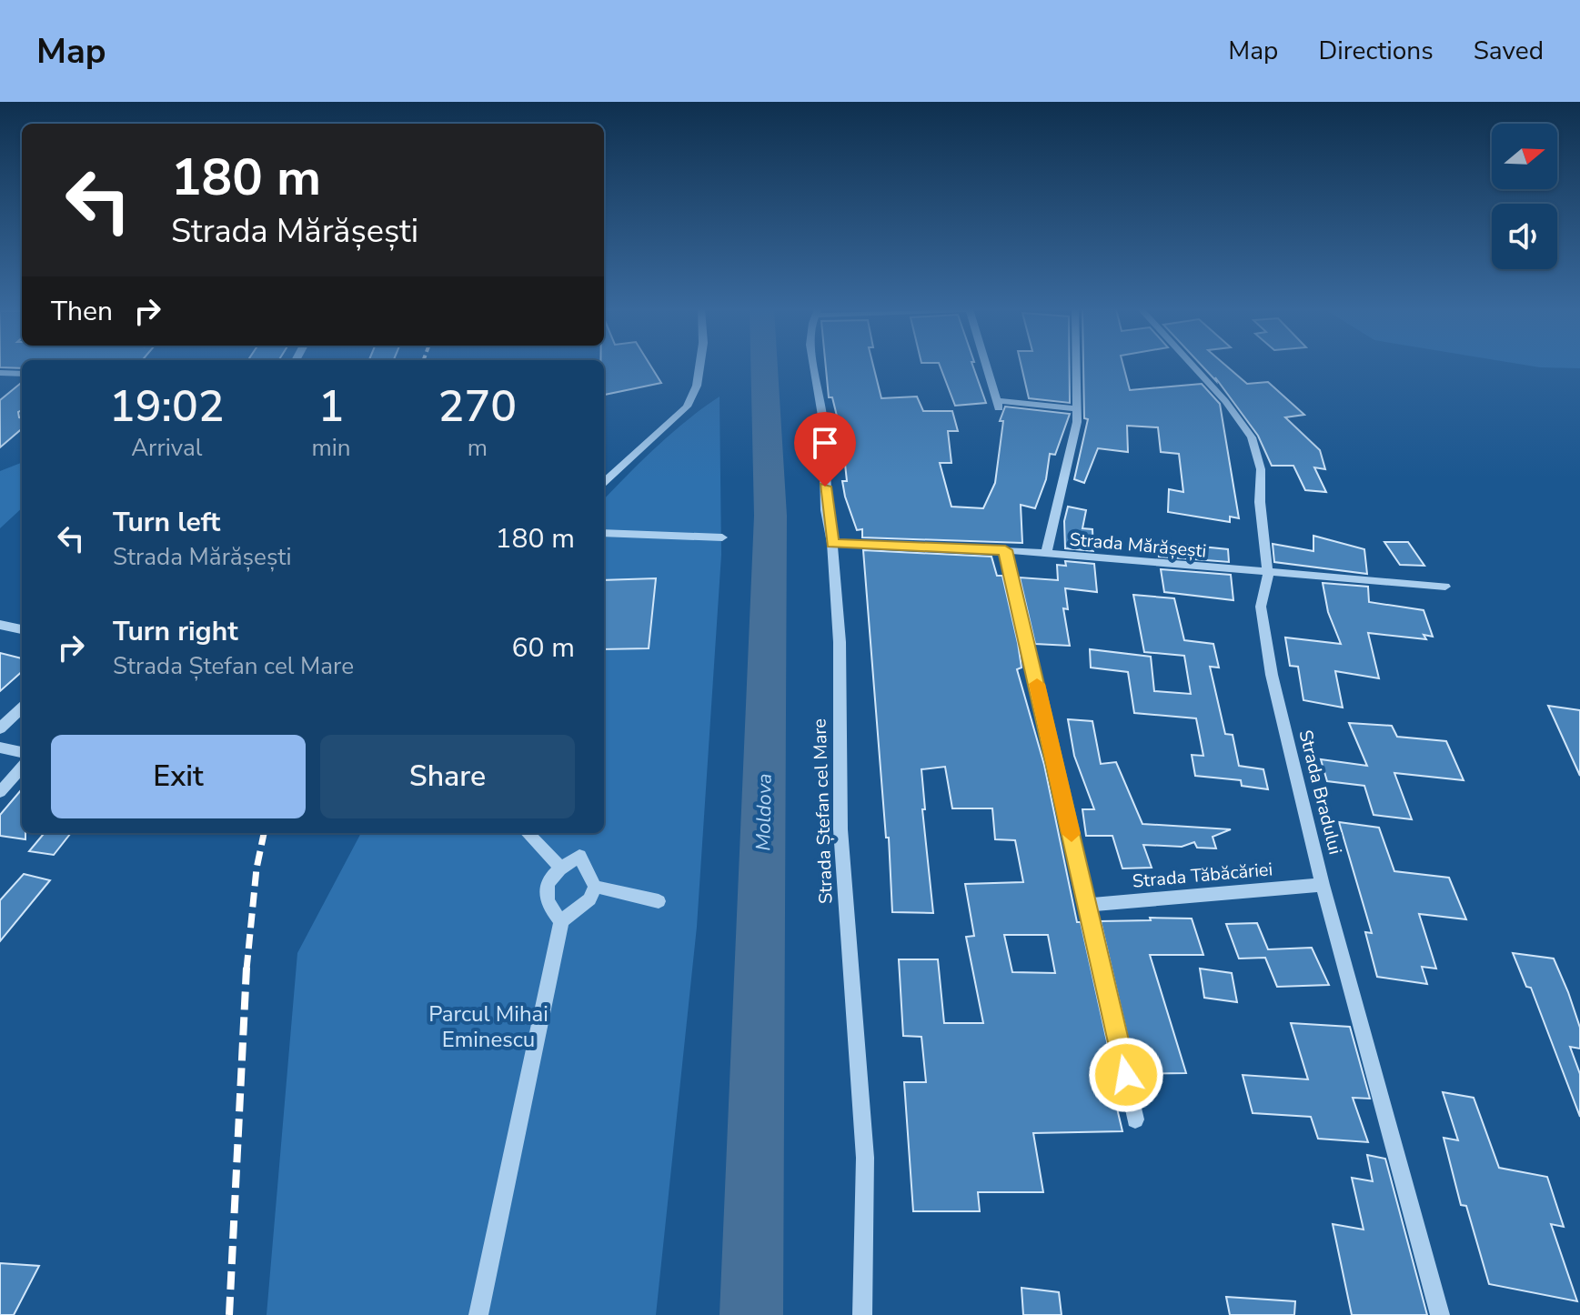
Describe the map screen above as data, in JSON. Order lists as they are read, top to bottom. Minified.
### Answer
{"streets":{"street":["Strada Mărășești","Strada Bradului","Strada Ștefan cel Mare","Strada Tăbăcăriei"]},"crossings":[["Strada Mărășești","Strada Bradului"],["Strada Mărășești","Strada Ștefan cel Mare"],["Strada Bradului","Strada Tăbăcăriei"]],"water":["Moldova"],"parks":["Parcul Mihai Eminescu"],"north":"right","page":{"header":"Map","nav":["Map","Directions","Saved"],"turn":["180 m","Strada Mărășești"],"then":"Then","eta":["19:02","Arrival","1","min","270","m"],"list":[{"name":"Turn left","note":"Strada Mărășești","value":"180 m"},{"name":"Turn right","note":"Strada Ștefan cel Mare","value":"60 m"}],"buttons":["Exit","Share"]}}
